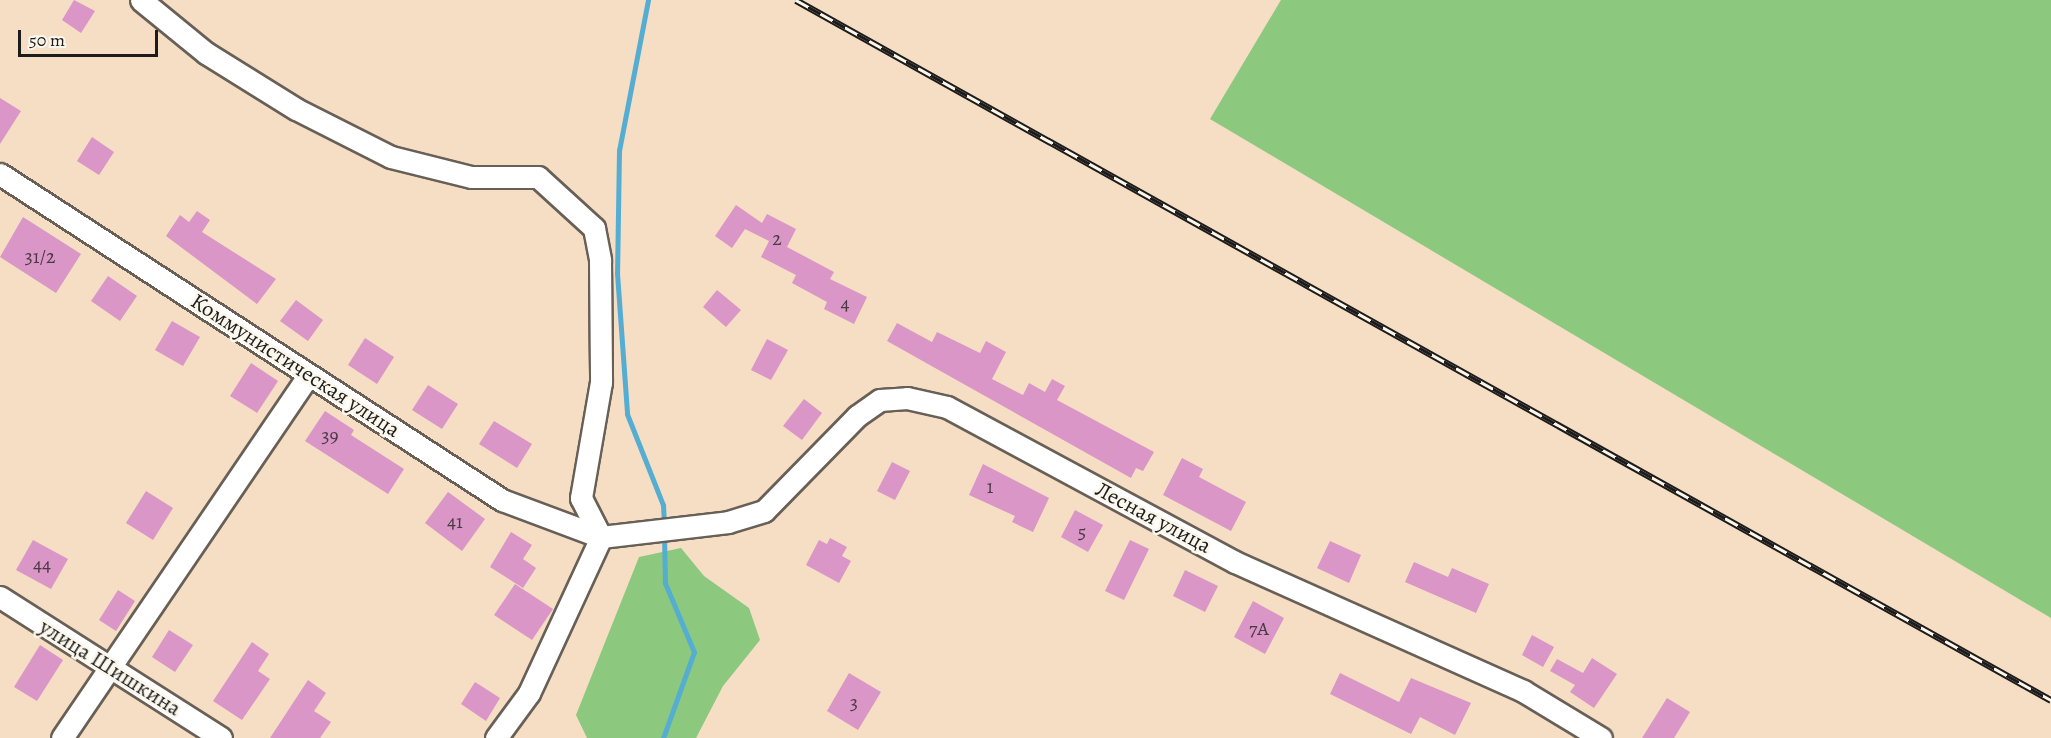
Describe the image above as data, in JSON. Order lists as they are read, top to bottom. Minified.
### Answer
{"streets":{"street":["Коммунистическая улица","Лесная улица","улица Шишкина"]},"crossings":[["Коммунистическая улица","Лесная улица"]],"house_numbers":["2","31/2","4","39","1","41","5","44","7А","3"],"scale_bar":"50 m"}
